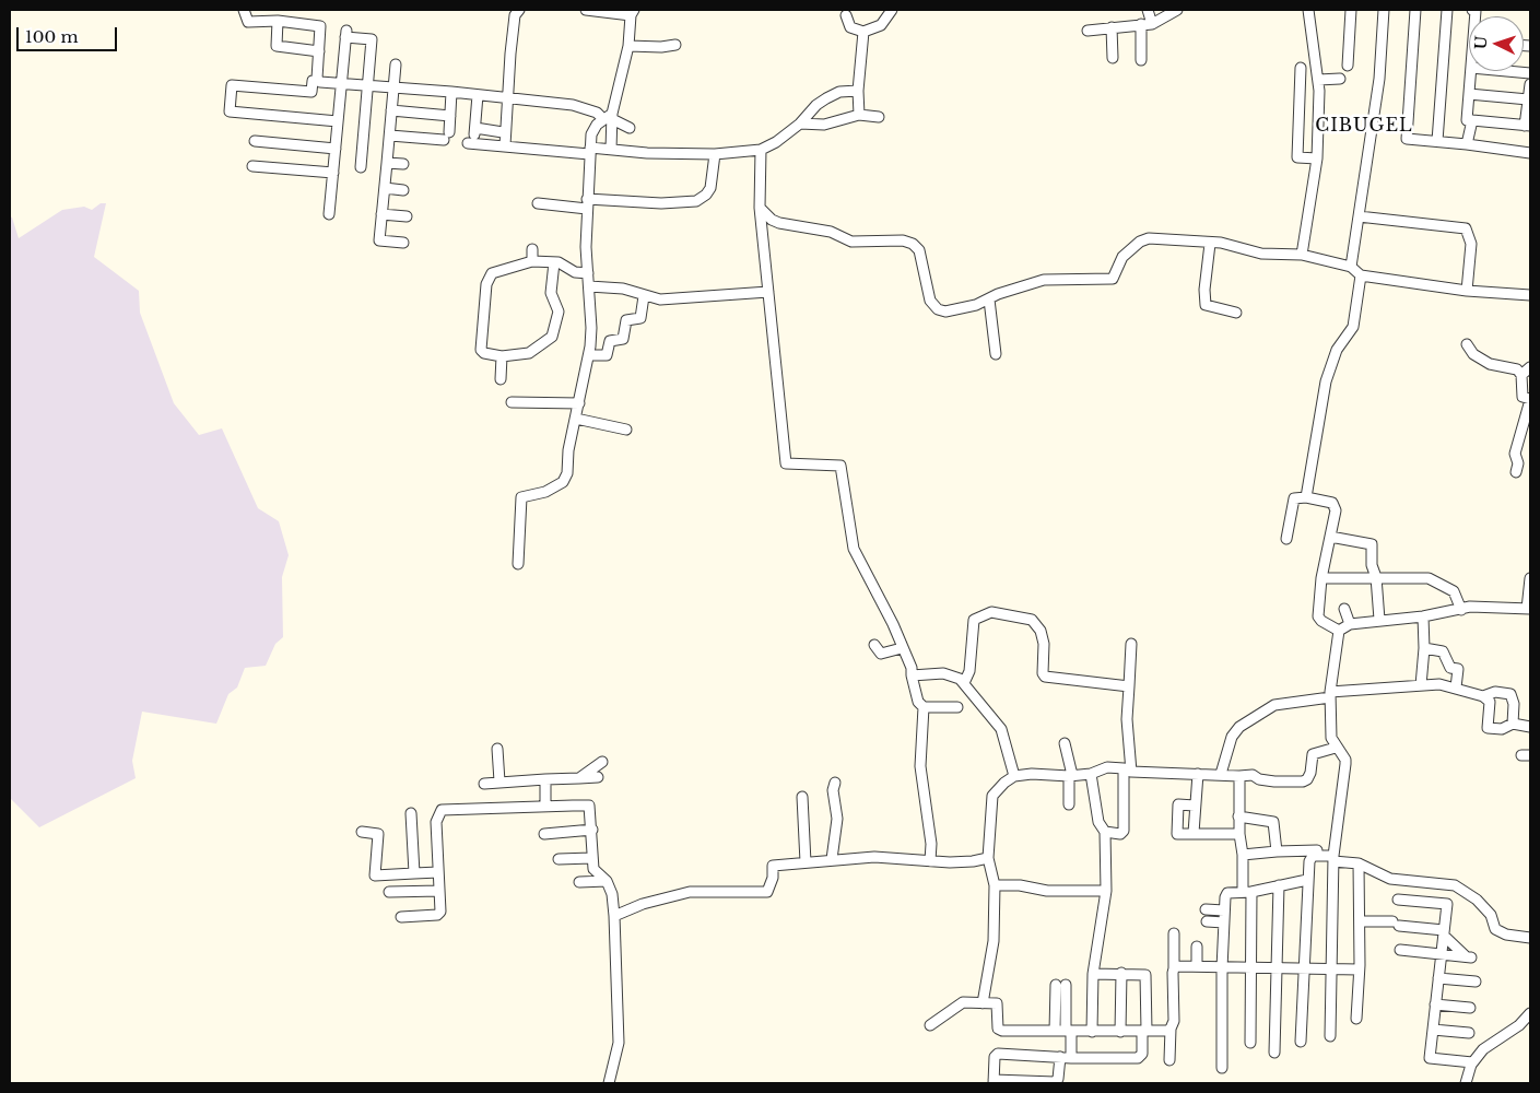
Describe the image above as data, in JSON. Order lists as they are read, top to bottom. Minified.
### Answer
{"districts":["CIBUGEL"],"scale_bar":"100 m","north":"left"}
